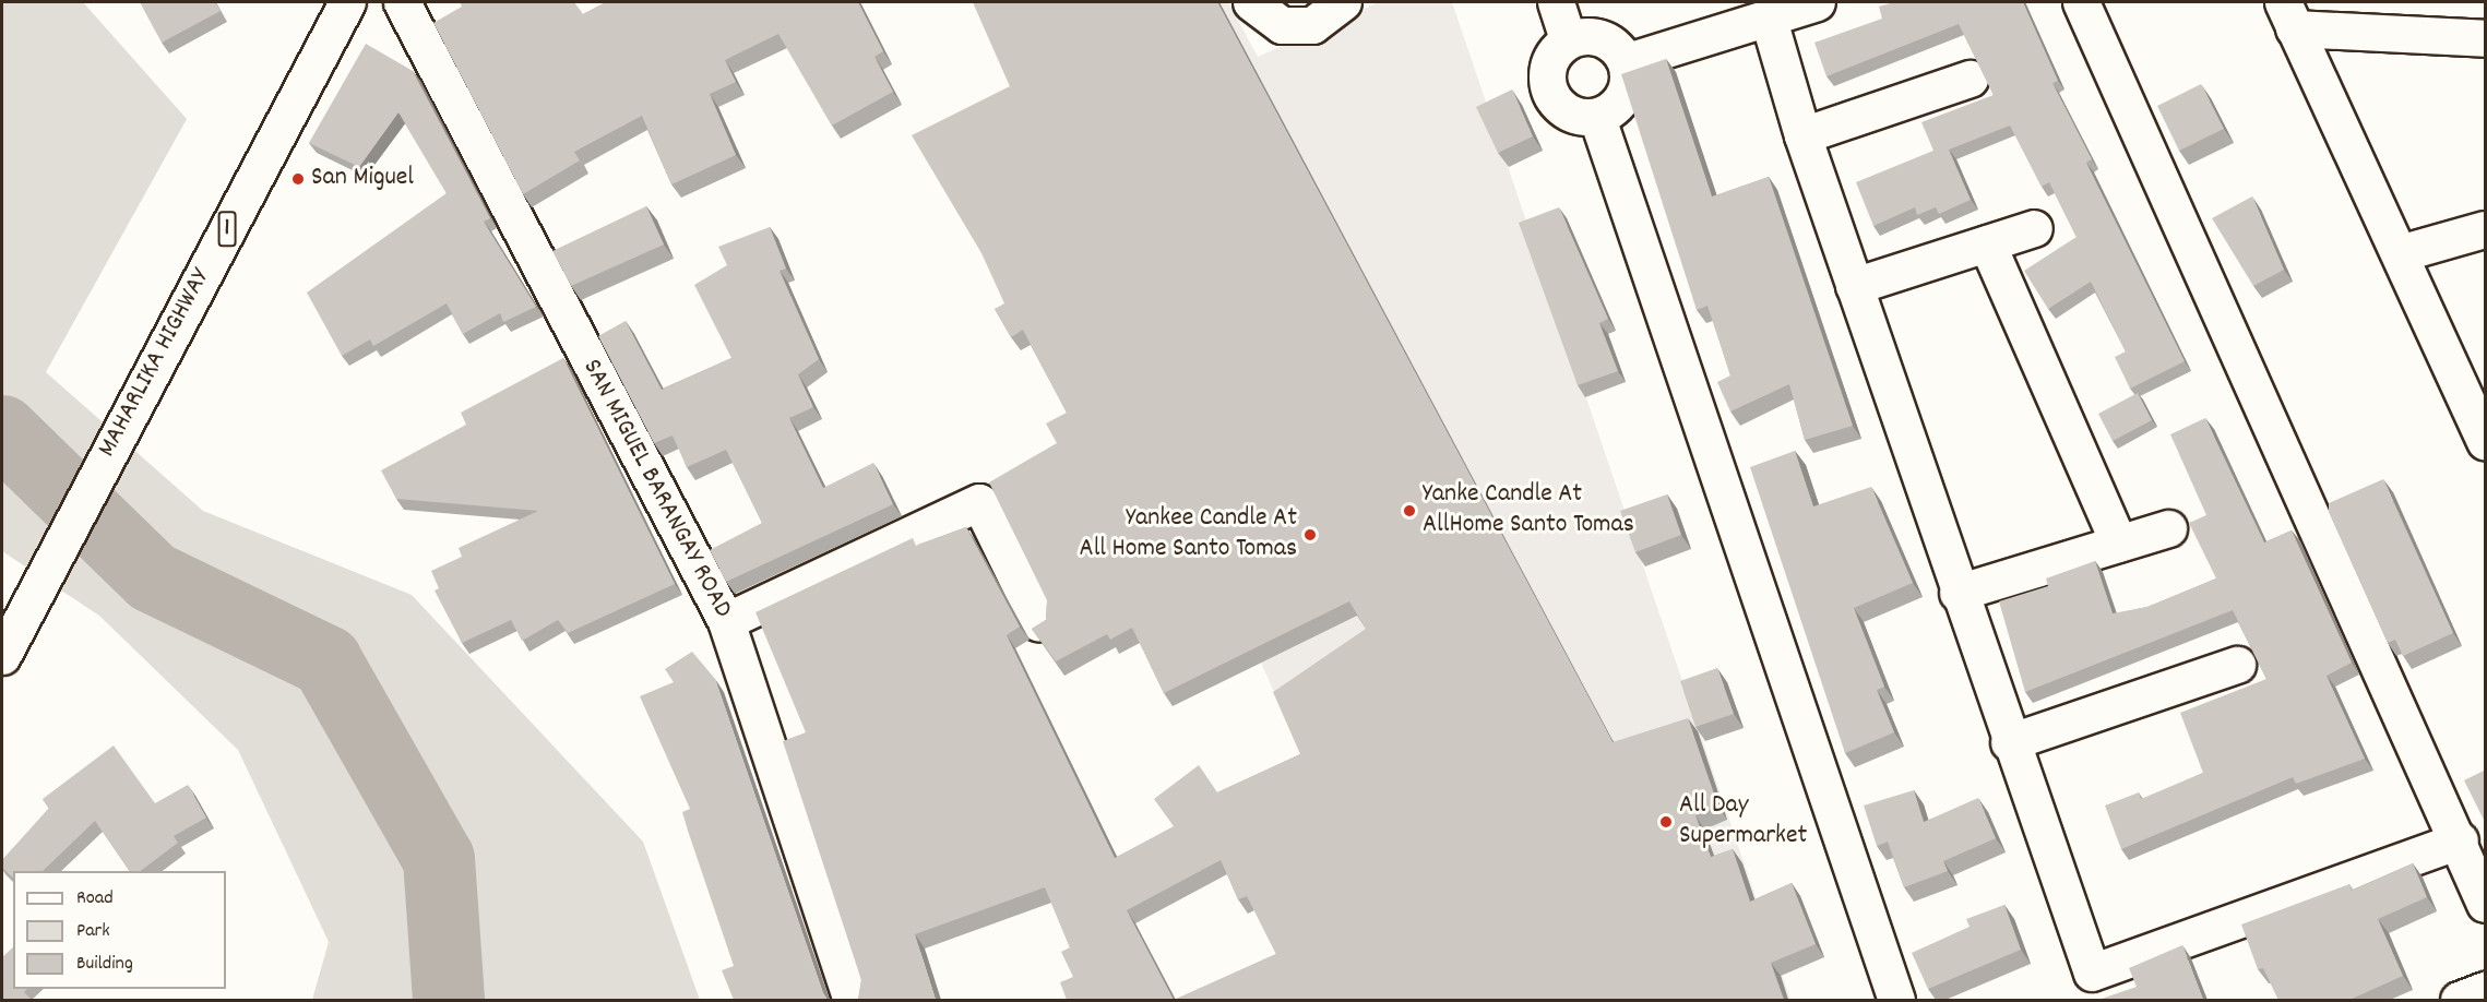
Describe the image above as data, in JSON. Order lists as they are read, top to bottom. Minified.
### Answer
{"streets":{"main road":["1","MAHARLIKA HIGHWAY","SAN MIGUEL BARANGAY ROAD"]},"places":["San Miguel","Yanke Candle At AllHome Santo Tomas","Yankee Candle At All Home Santo Tomas","All Day Supermarket"],"legend":["Road","Park","Building"]}
